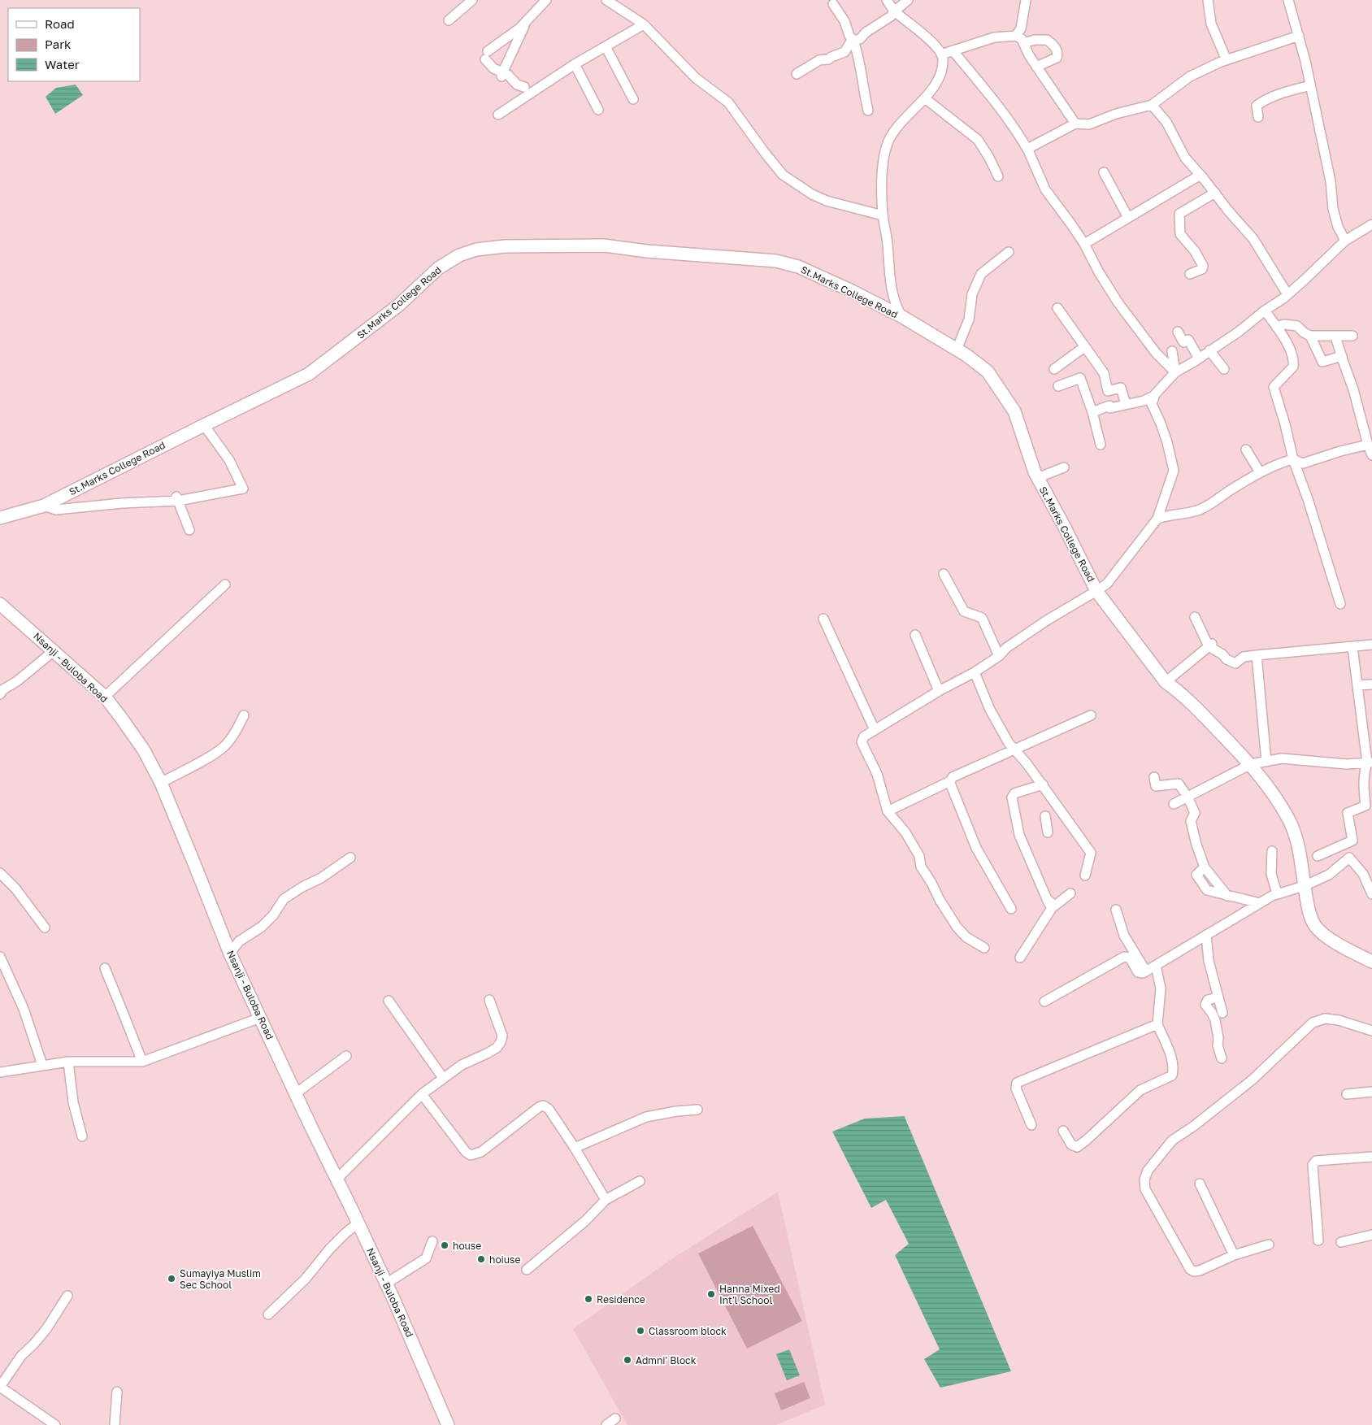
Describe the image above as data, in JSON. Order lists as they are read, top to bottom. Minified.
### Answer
{"streets":{"main road":["St.Marks College Road","Nsanji - Buloba Road"]},"places":["house","hoiuse","Sumayiya Muslim Sec School","Hanna Mixed Int'l School","Residence","Classroom block","Admni' Block"],"legend":["Road","Park","Water"]}
